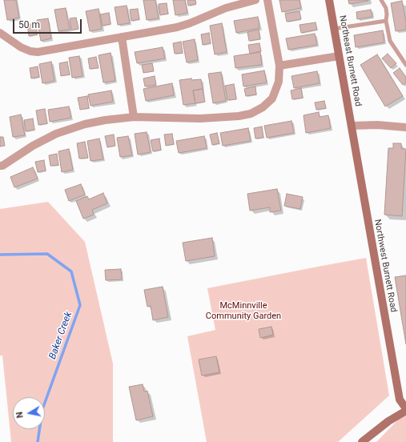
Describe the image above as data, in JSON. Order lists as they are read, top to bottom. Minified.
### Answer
{"streets":{"street":["Northeast Burnett Road","Northwest Burnett Road"]},"crossings":[["Northeast Burnett Road","Northwest Burnett Road"]],"water":["Baker Creek"],"parks":["McMinnville Community Garden"],"scale_bar":"50 m","north":"left"}
